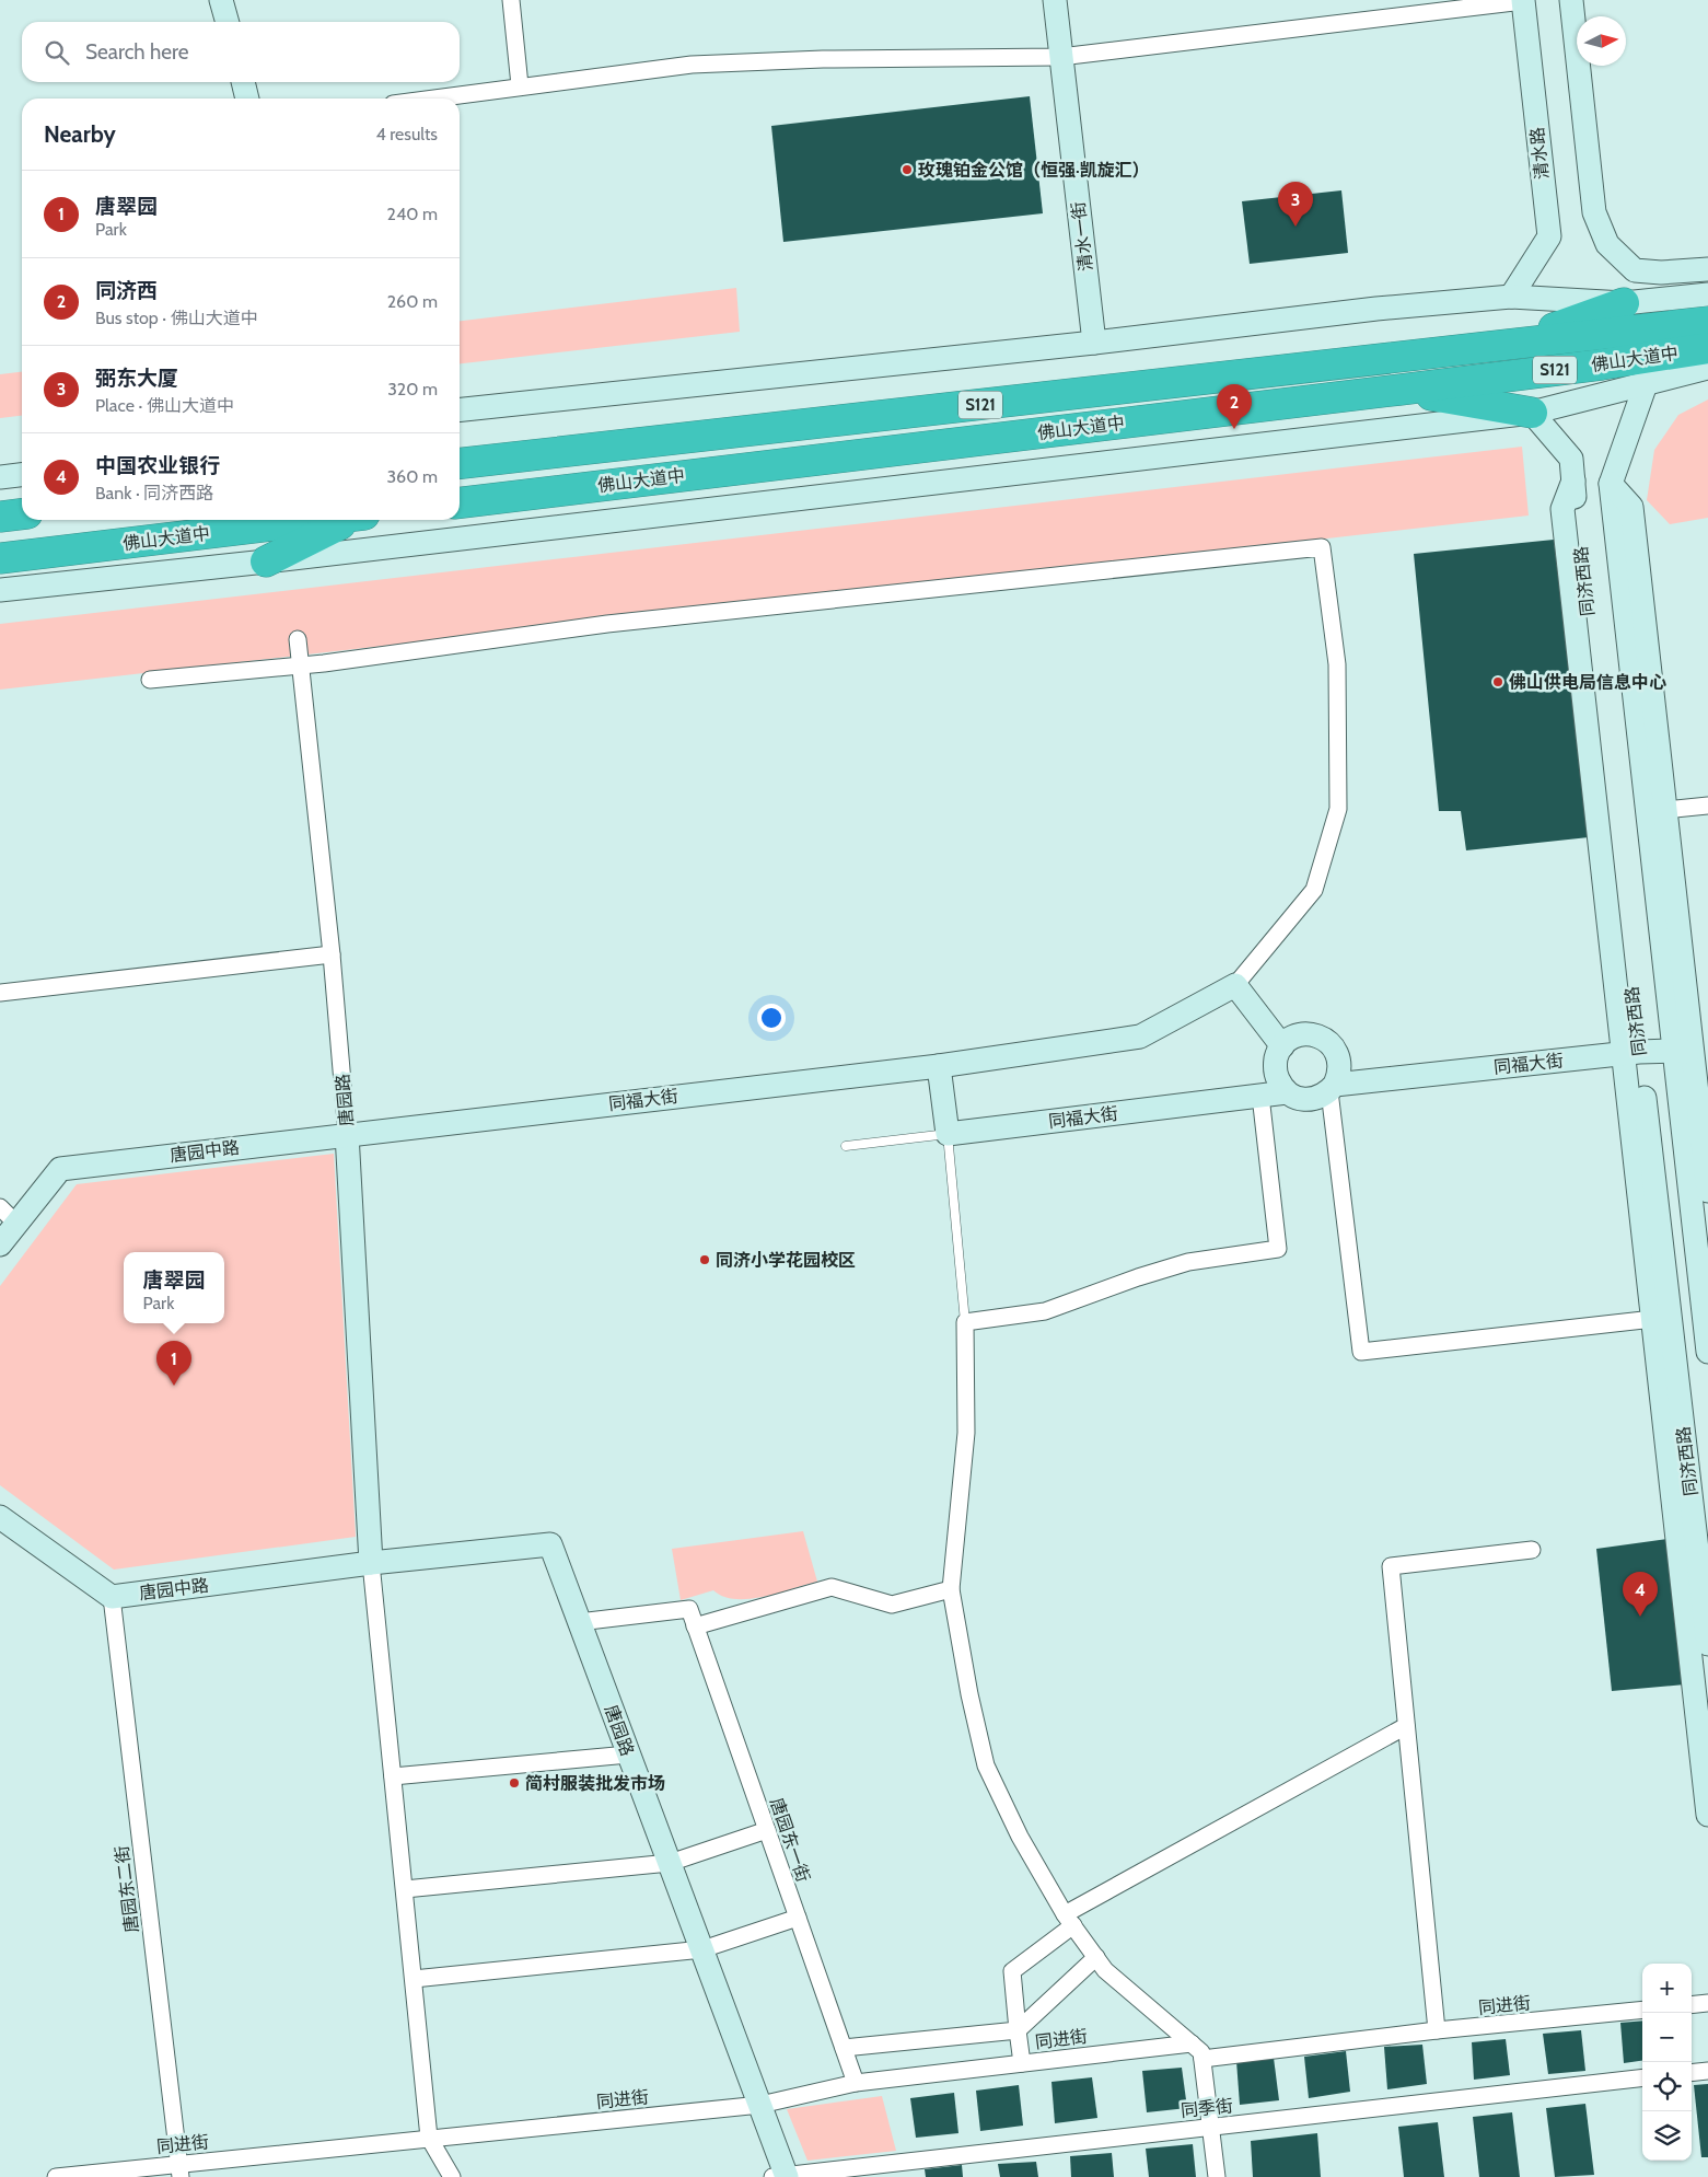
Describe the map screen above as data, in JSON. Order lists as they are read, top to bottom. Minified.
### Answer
{"streets":{"highway":["佛山大道中","S121"],"main road":["清水路","清水一街","同济西路","同福大街","唐园路","唐园中路"],"street":["唐园东一街","唐园东二街","同进街","同季街"]},"crossings":[["同济西路","同福大街"],["同福大街","唐园路"],["同福大街","唐园中路"],["唐园路","唐园中路"],["唐园路","唐园东一街"],["唐园路","同进街"],["唐园路","同季街"],["唐园中路","唐园东二街"],["唐园东一街","同进街"],["唐园东二街","同进街"]],"places":["玫瑰铂金公馆（恒强·凯旋汇）","佛山供电局信息中心","同济小学花园校区","简村服装批发市场"],"north":"right","page":{"search":"Search here","heading":["Nearby","4 results"],"list":[{"mark":"1","name":"唐翠园","note":"Park","value":"240 m"},{"mark":"2","name":"同济西","note":"Bus stop · 佛山大道中","value":"260 m"},{"mark":"3","name":"弼东大厦","note":"Place · 佛山大道中","value":"320 m"},{"mark":"4","name":"中国农业银行","note":"Bank · 同济西路","value":"360 m"}],"pins":["3","2","1","4"],"popup":["唐翠园","Park"],"map_buttons":["+","−"]}}
